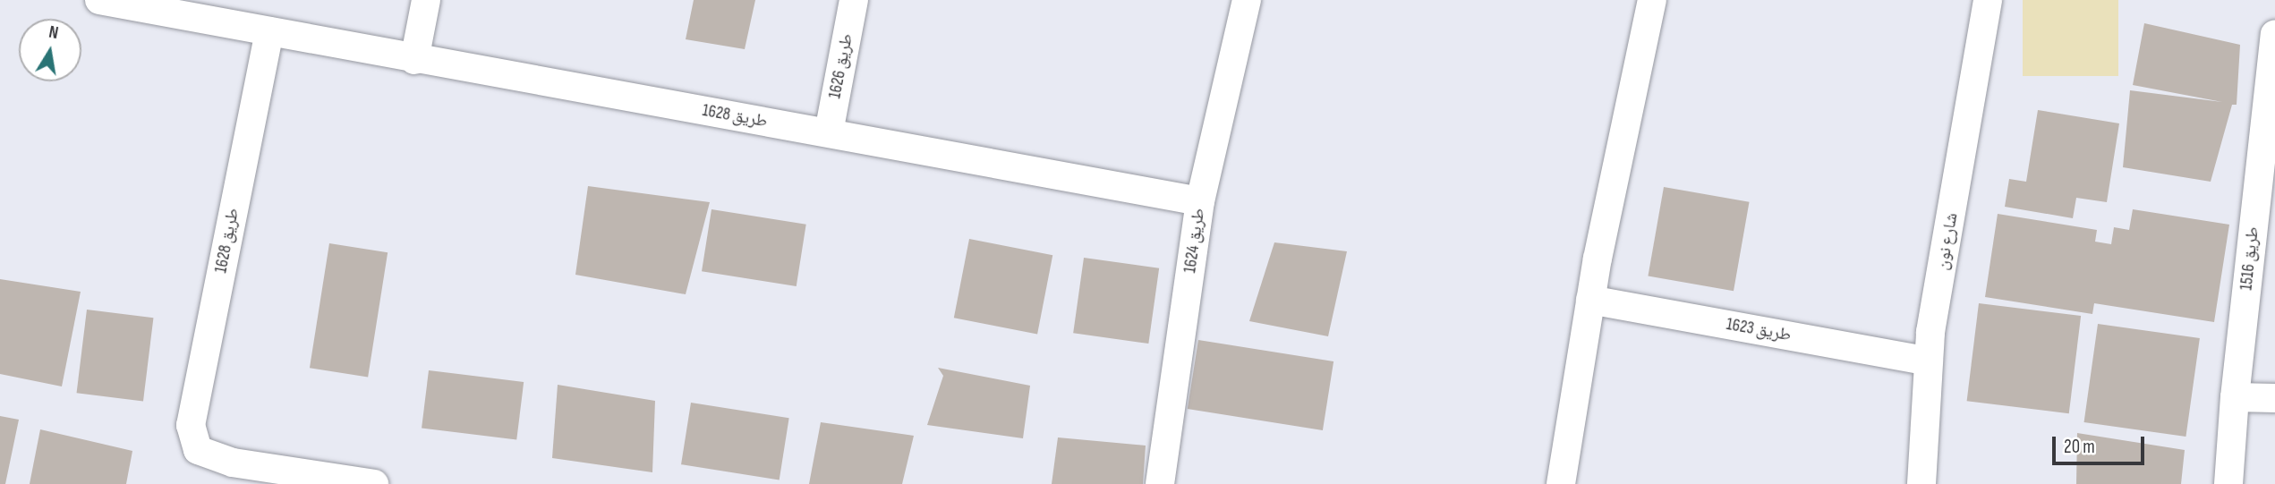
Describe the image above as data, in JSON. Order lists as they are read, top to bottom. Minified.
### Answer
{"streets":{"street":["طريق 1626","طريق 1628","طريق 1624","شارع نون","طريق 1516","طريق 1623"]},"crossings":[["طريق 1626","طريق 1628"],["طريق 1628","طريق 1624"],["شارع نون","طريق 1623"]],"scale_bar":"20 m","north":"top"}
